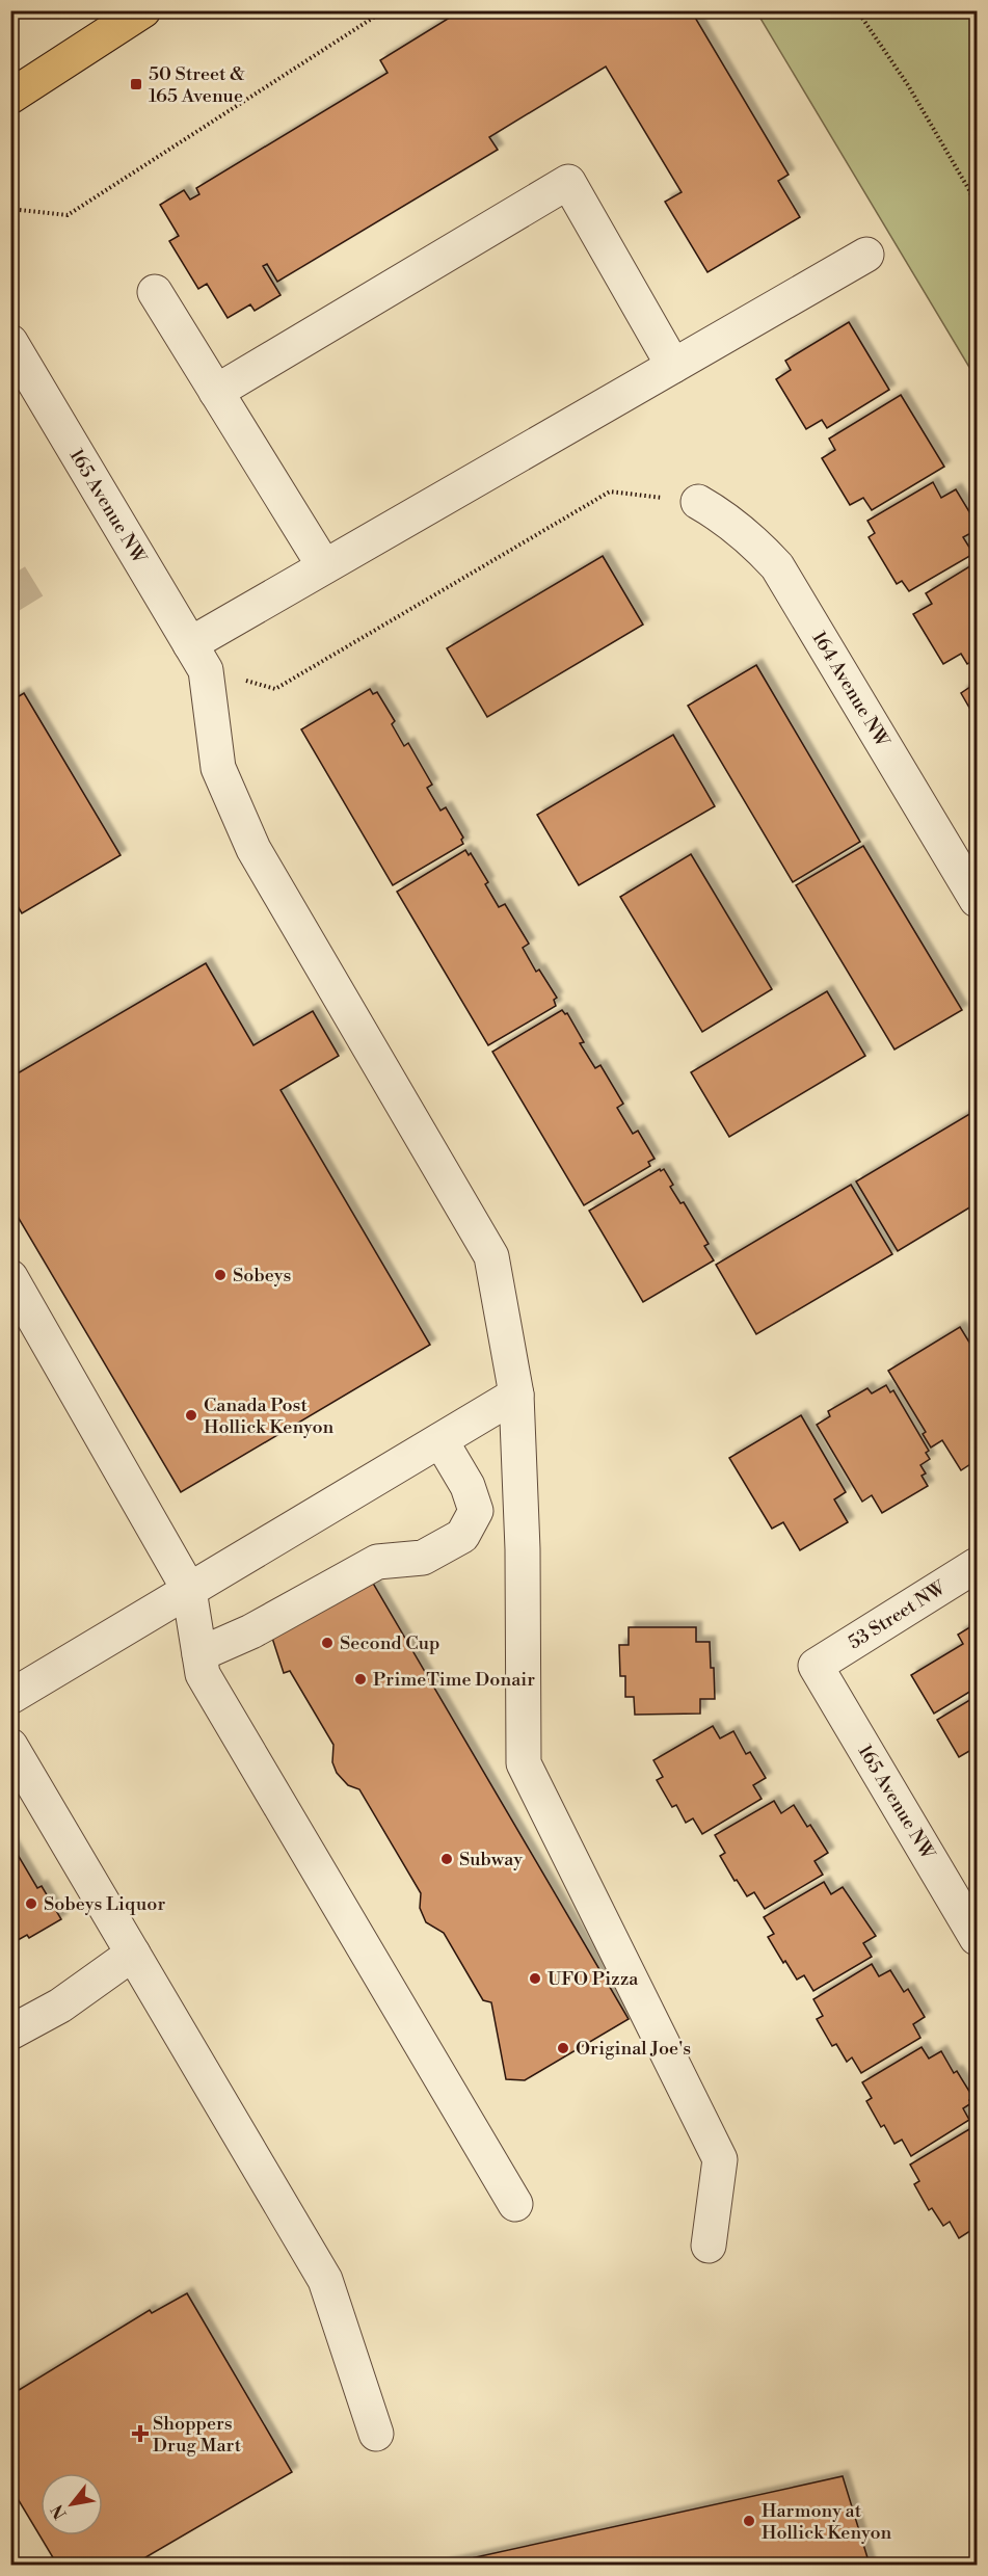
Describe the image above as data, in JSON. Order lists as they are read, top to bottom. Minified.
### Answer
{"streets":{"street":["165 Avenue NW","164 Avenue NW","53 Street NW"]},"crossings":[["165 Avenue NW","53 Street NW"]],"places":{"transit":["50 Street & 165 Avenue"],"other":["Sobeys","Canada Post Hollick Kenyon","Second Cup","PrimeTime Donair","Subway","Sobeys Liquor","UFO Pizza","Original Joe's","Harmony at Hollick Kenyon"],"health":["Shoppers Drug Mart"]},"north":"bottom left"}
